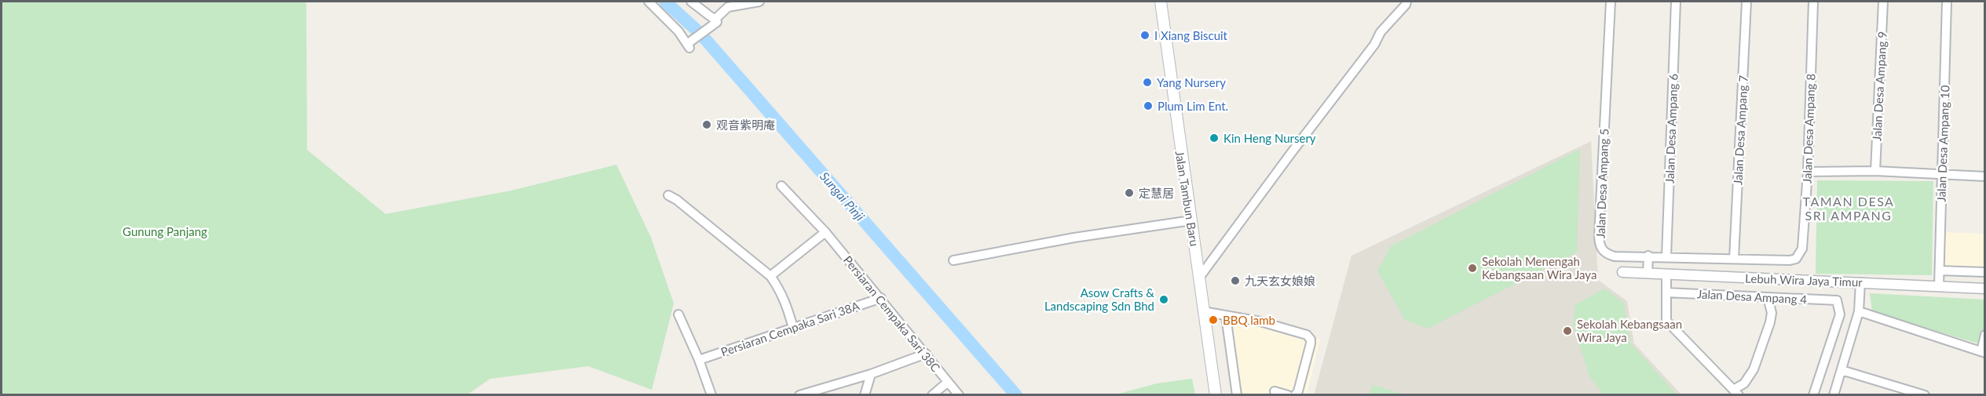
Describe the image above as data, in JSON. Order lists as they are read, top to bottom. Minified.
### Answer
{"streets":{"main road":["Jalan Tambun Baru"],"street":["Jalan Desa Ampang 9","Jalan Desa Ampang 6","Jalan Desa Ampang 8","Jalan Desa Ampang 7","Jalan Desa Ampang 10","Jalan Desa Ampang 5","Lebuh Wira Jaya Timur","Jalan Desa Ampang 4","Persiaran Cempaka Sari 38C","Persiaran Cempaka Sari 38A"]},"crossings":[["Jalan Desa Ampang 6","Jalan Desa Ampang 5"],["Jalan Desa Ampang 8","Jalan Desa Ampang 5"],["Jalan Desa Ampang 7","Jalan Desa Ampang 5"],["Jalan Desa Ampang 10","Lebuh Wira Jaya Timur"],["Persiaran Cempaka Sari 38C","Persiaran Cempaka Sari 38A"]],"districts":["TAMAN DESA SRI AMPANG"],"water":["Sungai Pinji"],"parks":["Gunung Panjang"],"places":["I Xiang Biscuit","Yang Nursery","Plum Lim Ent.","观音紫明庵","Kin Heng Nursery","定慧居","Sekolah Menengah Kebangsaan Wira Jaya","九天玄女娘娘","Asow Crafts & Landscaping Sdn Bhd","BBQ lamb","Sekolah Kebangsaan Wira Jaya"]}
